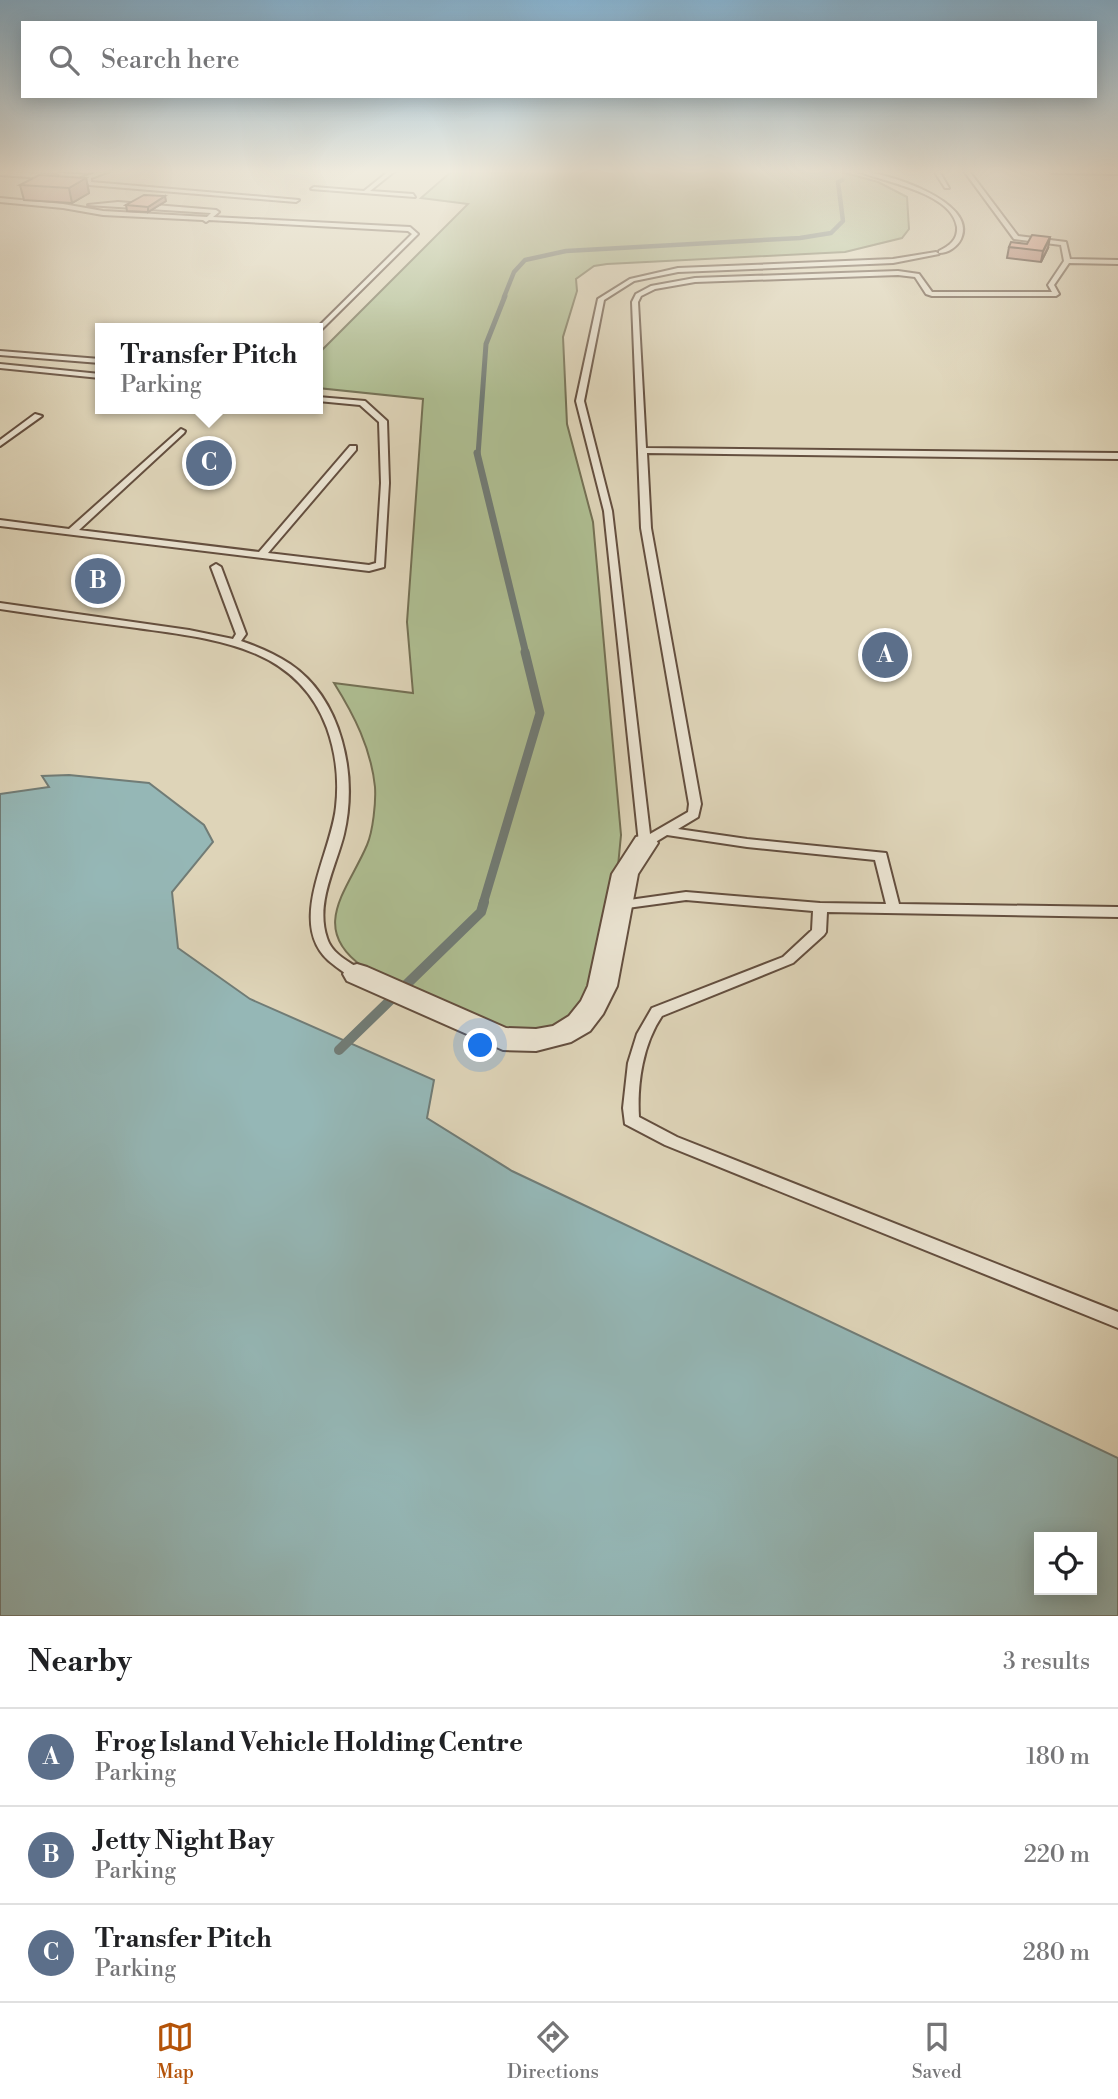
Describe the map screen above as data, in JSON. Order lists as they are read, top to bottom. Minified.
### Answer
{"page":{"search":"Search here","popup":["Transfer Pitch","Parking"],"pins":["C","B","A"],"heading":["Nearby","3 results"],"list":[{"mark":"A","name":"Frog Island Vehicle Holding Centre","note":"Parking","value":"180 m"},{"mark":"B","name":"Jetty Night Bay","note":"Parking","value":"220 m"},{"mark":"C","name":"Transfer Pitch","note":"Parking","value":"280 m"}],"nav":["Map","Directions","Saved"]}}
